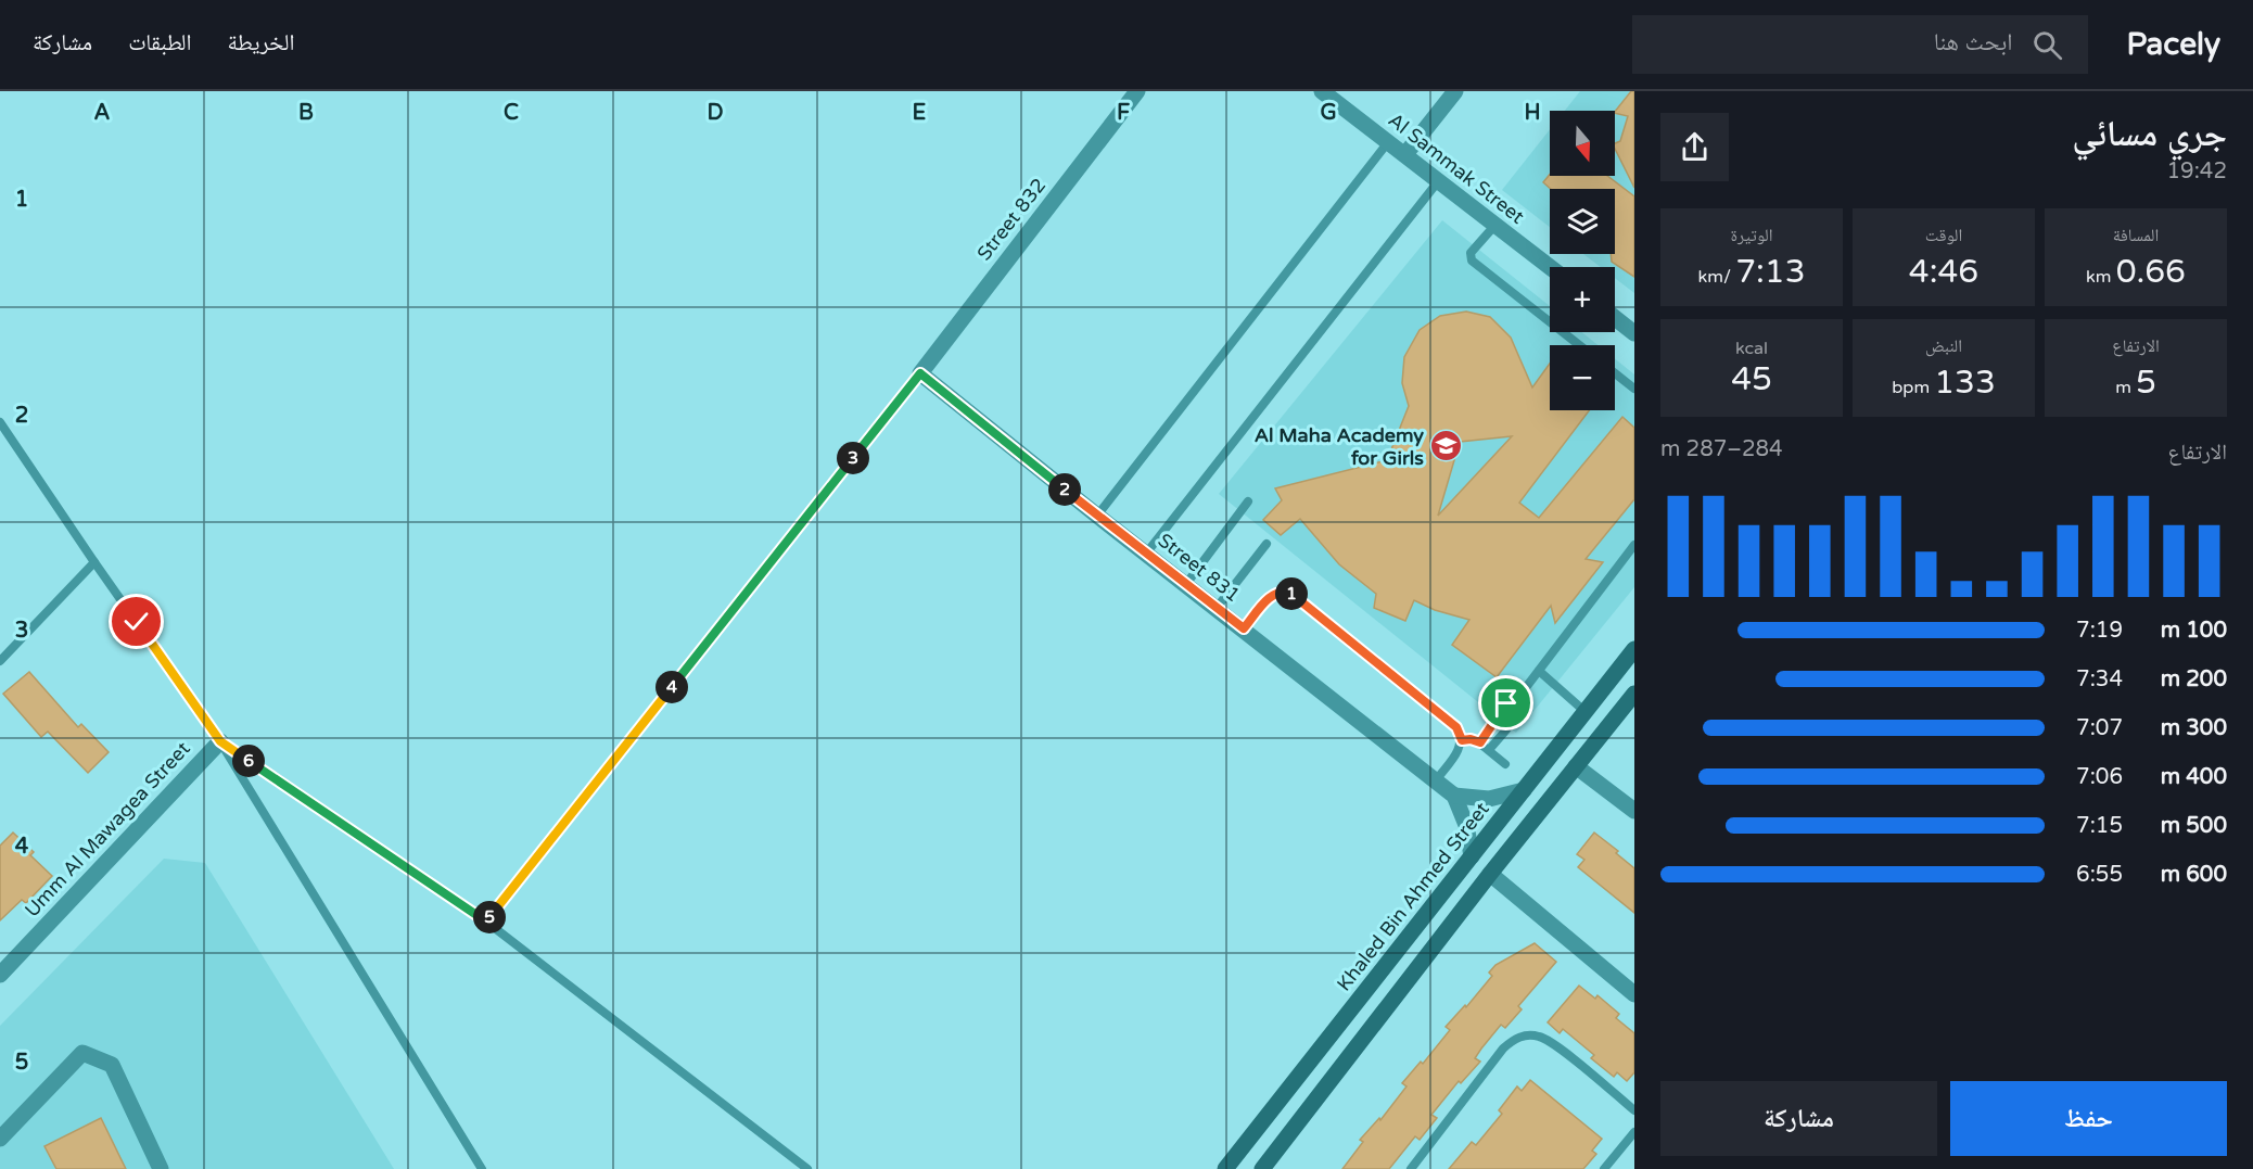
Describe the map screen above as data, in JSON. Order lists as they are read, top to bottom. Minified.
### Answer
{"streets":{"main road":["Khaled Bin Ahmed Street"],"street":["Al Sammak Street","Street 832","Street 831","Umm Al Mawagea Street"]},"crossings":[["Street 832","Street 831"],["Street 831","Khaled Bin Ahmed Street"]],"places":{"school or university":["Al Maha Academy for Girls"]},"north":"bottom","page":{"header":"Pacely","search":"ابحث هنا","nav":["الخريطة","الطبقات","مشاركة"],"heading":["جري مسائي","19:42"],"map_buttons":["+","−"],"stats":[["المسافة","0.66 km"],["الوقت","4:46"],["الوتيرة","7:13 /km"],["الارتفاع","5 m"],["النبض","133 bpm"],["kcal","45"]],"chart":["الارتفاع","284–287 m"],"pins":["3","2","1","4","6","5"],"list":[{"name":"100 m","note":"7:19"},{"name":"200 m","note":"7:34"},{"name":"300 m","note":"7:07"},{"name":"400 m","note":"7:06"},{"name":"500 m","note":"7:15"},{"name":"600 m","note":"6:55"}],"buttons":["حفظ","مشاركة"]},"grid":{"columns":["A","B","C","D","E","F","G","H"],"rows":["1","2","3","4","5"]}}
